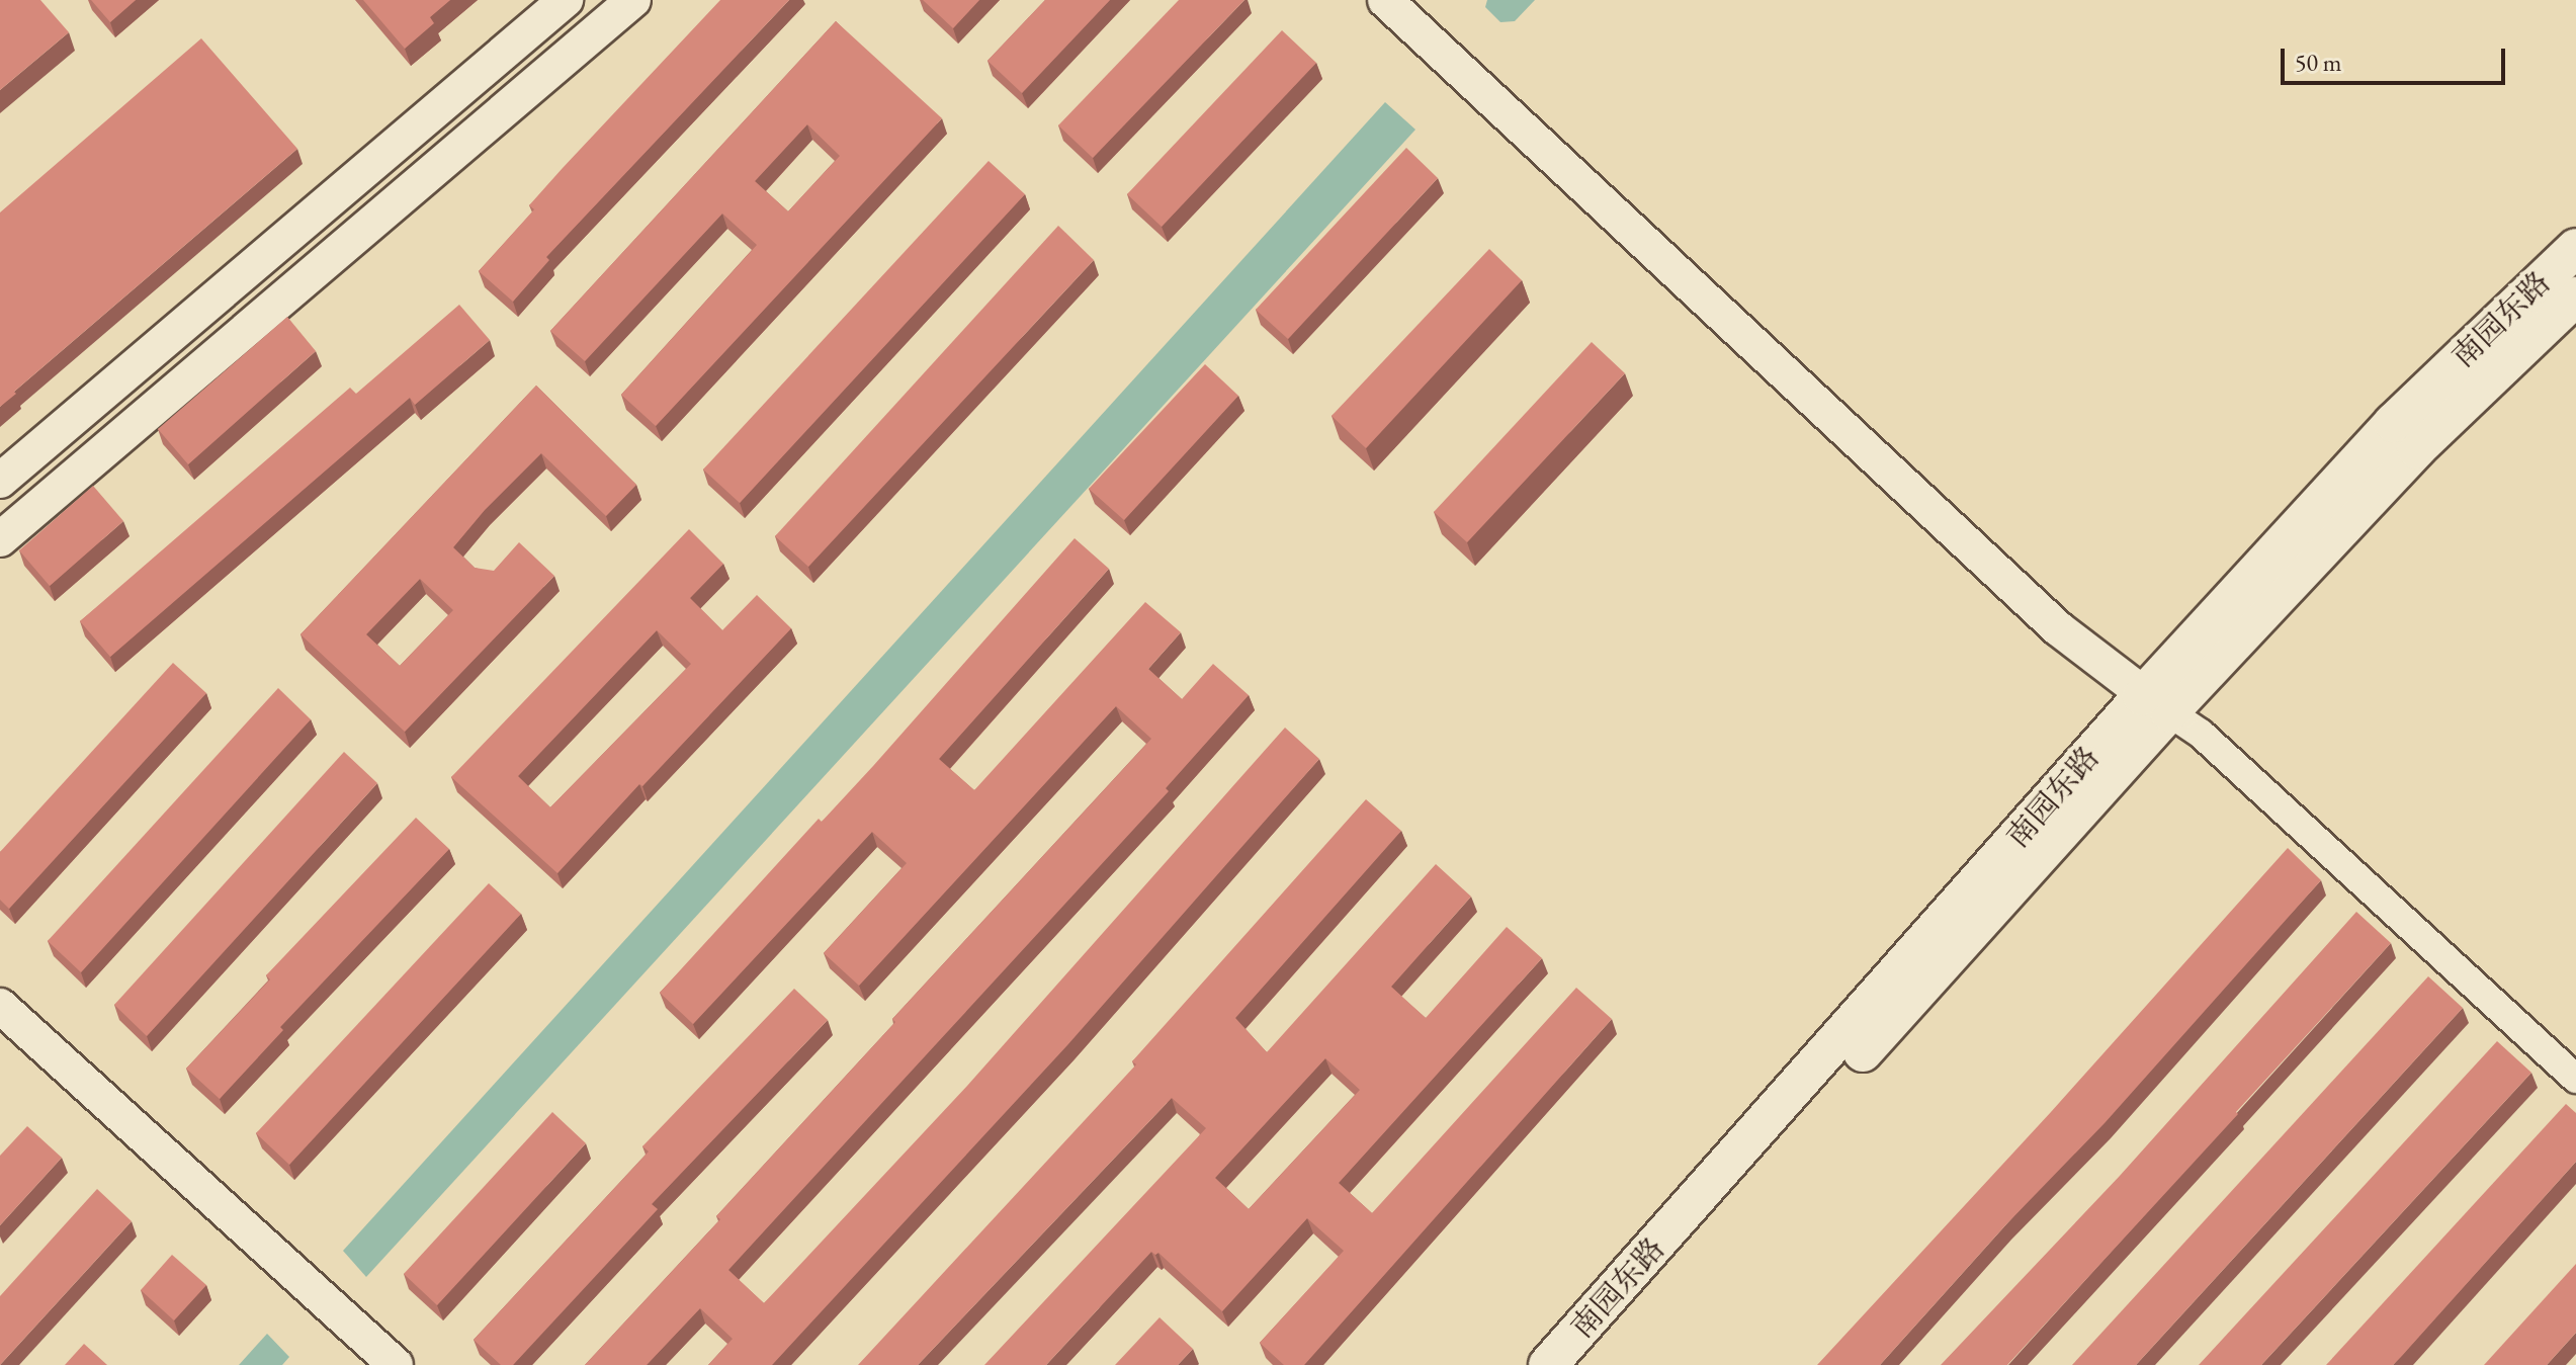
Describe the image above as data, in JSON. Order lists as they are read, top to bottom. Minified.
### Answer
{"streets":{"main road":["南园东路"]},"scale_bar":"50 m"}
